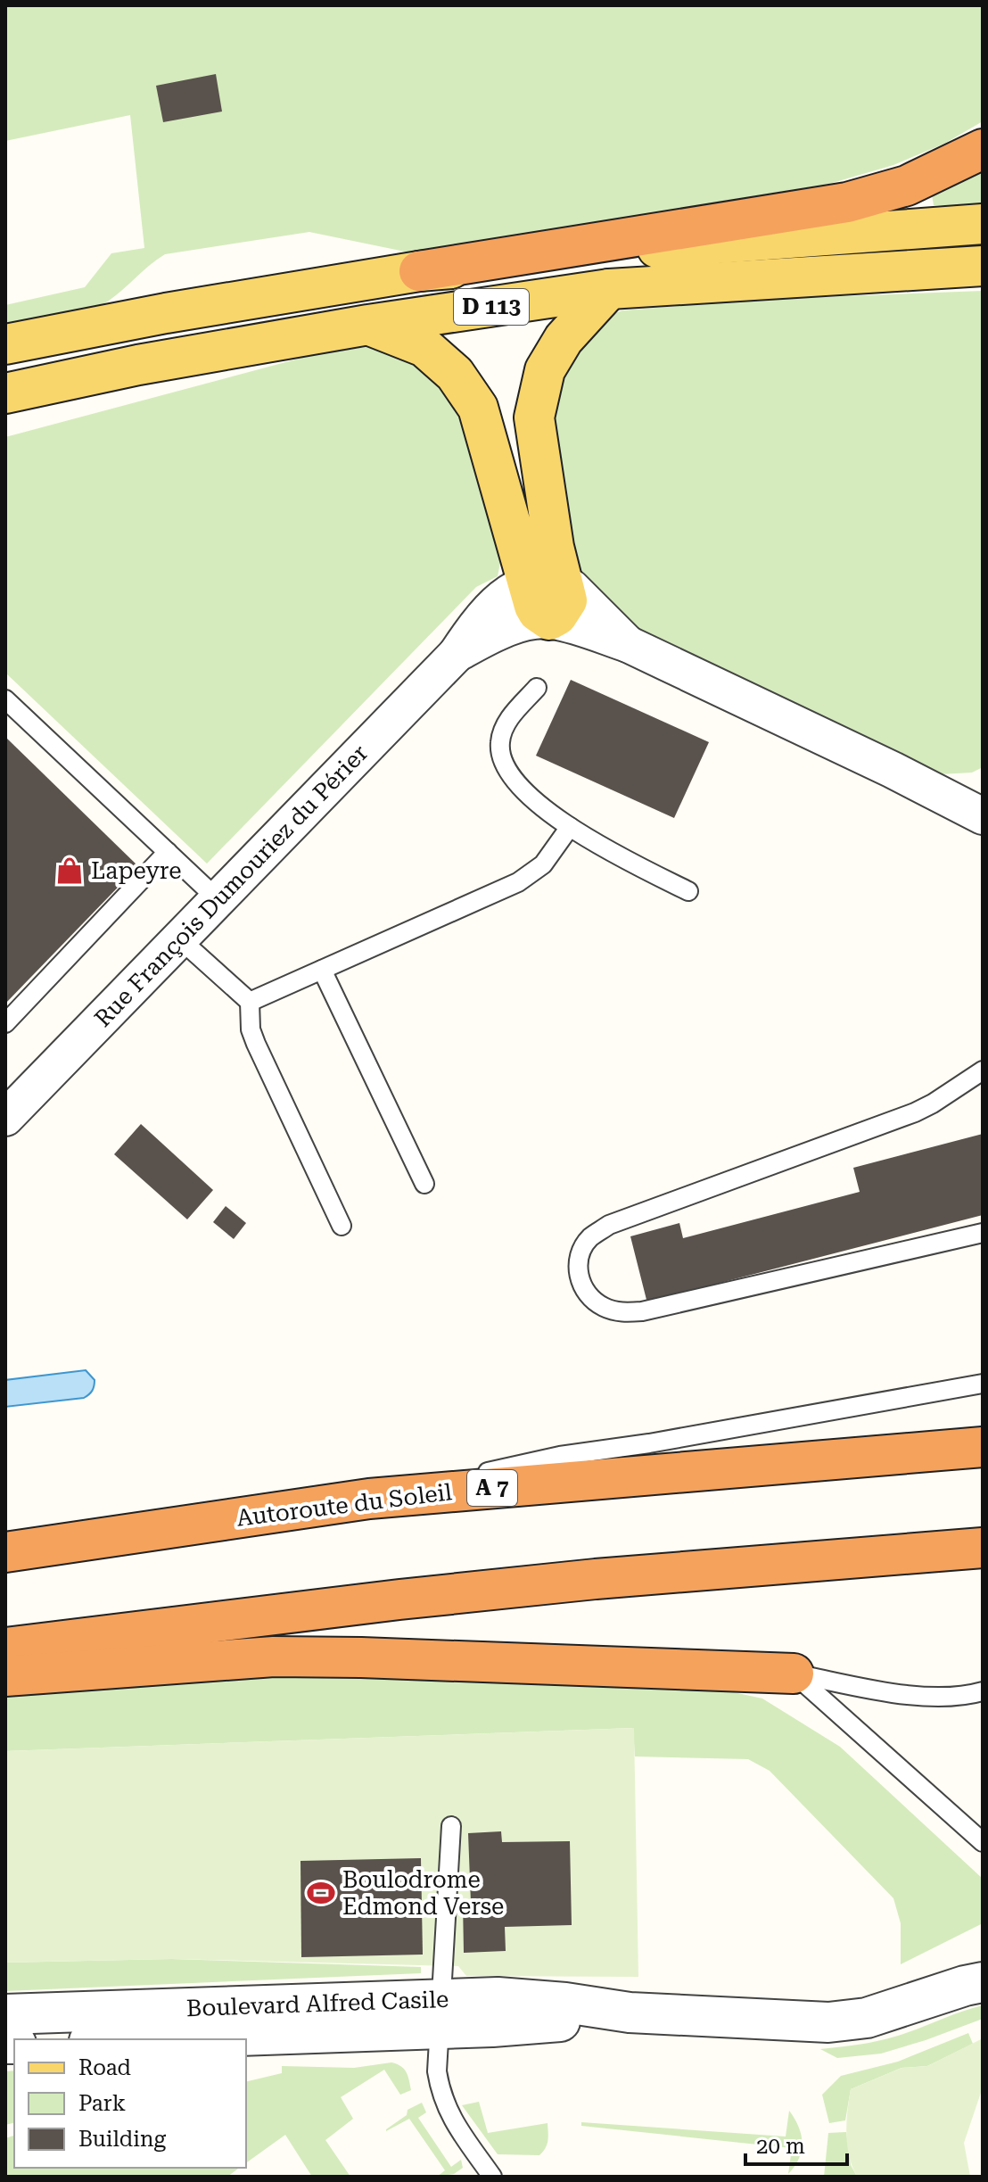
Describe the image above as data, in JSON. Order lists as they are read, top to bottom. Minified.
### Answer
{"streets":{"highway":["A 7","Autoroute du Soleil"],"main road":["D 113"],"street":["Rue François Dumouriez du Périer","Boulevard Alfred Casile"]},"places":{"shop":["Lapeyre"],"sports":["Boulodrome Edmond Verse"]},"legend":["Road","Park","Building"],"scale_bar":"20 m"}
